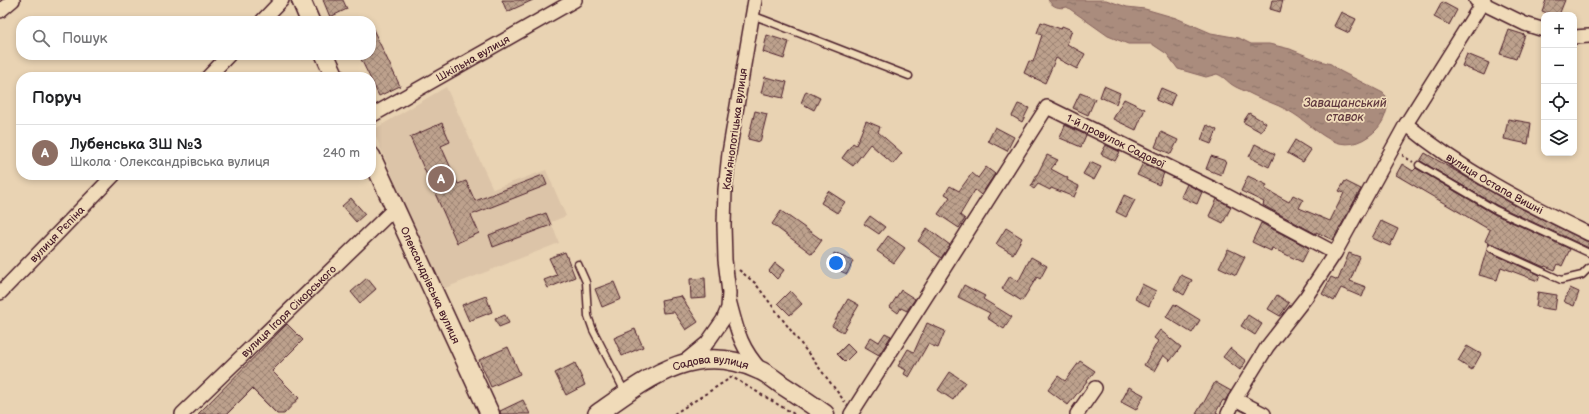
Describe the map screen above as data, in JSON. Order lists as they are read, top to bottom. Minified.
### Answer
{"streets":{"main road":["Олександрівська вулиця","Садова вулиця"],"street":["Шкільна вулиця","Камʼянопотіцька вулиця","1-й провулок Садової","вулиця Остапа Вишні","вулиця Рєпіна","вулиця Ігоря Сікорського"]},"crossings":[["Камʼянопотіцька вулиця","Садова вулиця"],["Олександрівська вулиця","вулиця Ігоря Сікорського"]],"water":["Заващанський ставок"],"page":{"map_buttons":["+","−"],"search":"Пошук","heading":"Поруч","list":[{"mark":"A","name":"Лубенська ЗШ №3","note":"Школа · Олександрівська вулиця","value":"240 m"}],"pins":"A"}}
